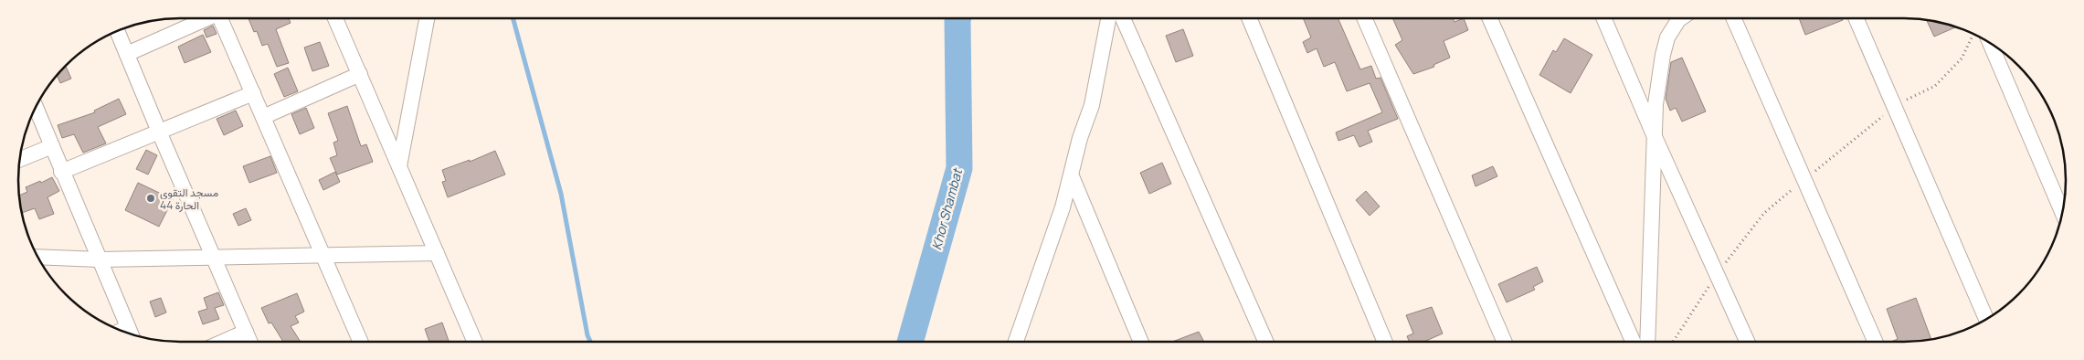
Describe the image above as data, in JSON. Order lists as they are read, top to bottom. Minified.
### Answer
{"water":["Khor Shambat"],"places":["مسجد التقوي الحارة 44"]}
